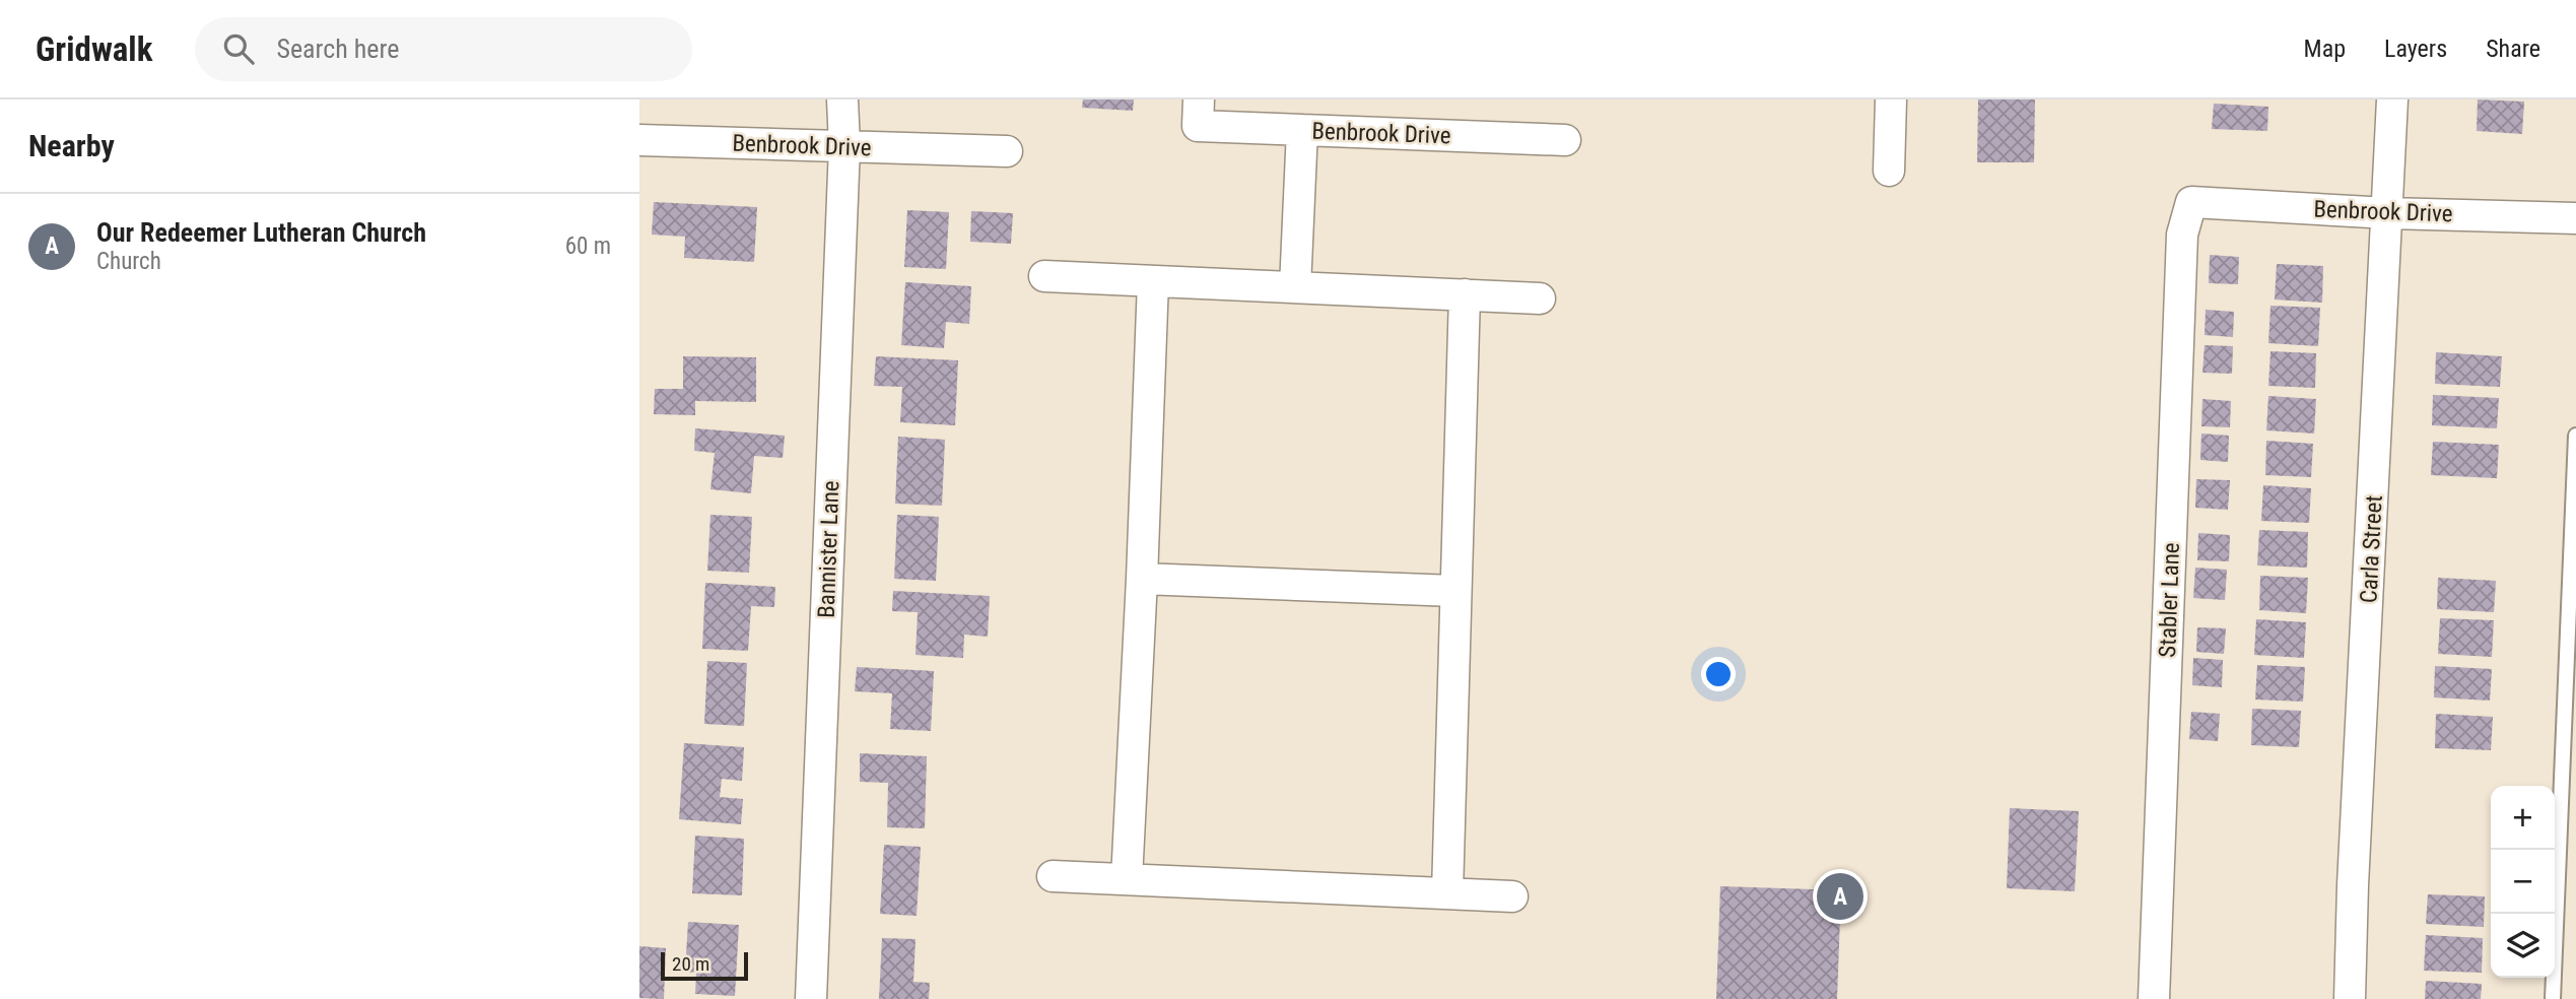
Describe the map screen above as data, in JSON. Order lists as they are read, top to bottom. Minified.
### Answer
{"streets":{"street":["Benbrook Drive","Bannister Lane","Carla Street","Stabler Lane"]},"crossings":[["Benbrook Drive","Bannister Lane"],["Benbrook Drive","Carla Street"],["Benbrook Drive","Stabler Lane"]],"scale_bar":"20 m","page":{"header":"Gridwalk","search":"Search here","nav":["Map","Layers","Share"],"heading":"Nearby","list":[{"mark":"A","name":"Our Redeemer Lutheran Church","note":"Church","value":"60 m"}],"map_buttons":["+","−"],"pins":"A","scale":"20 m"}}
